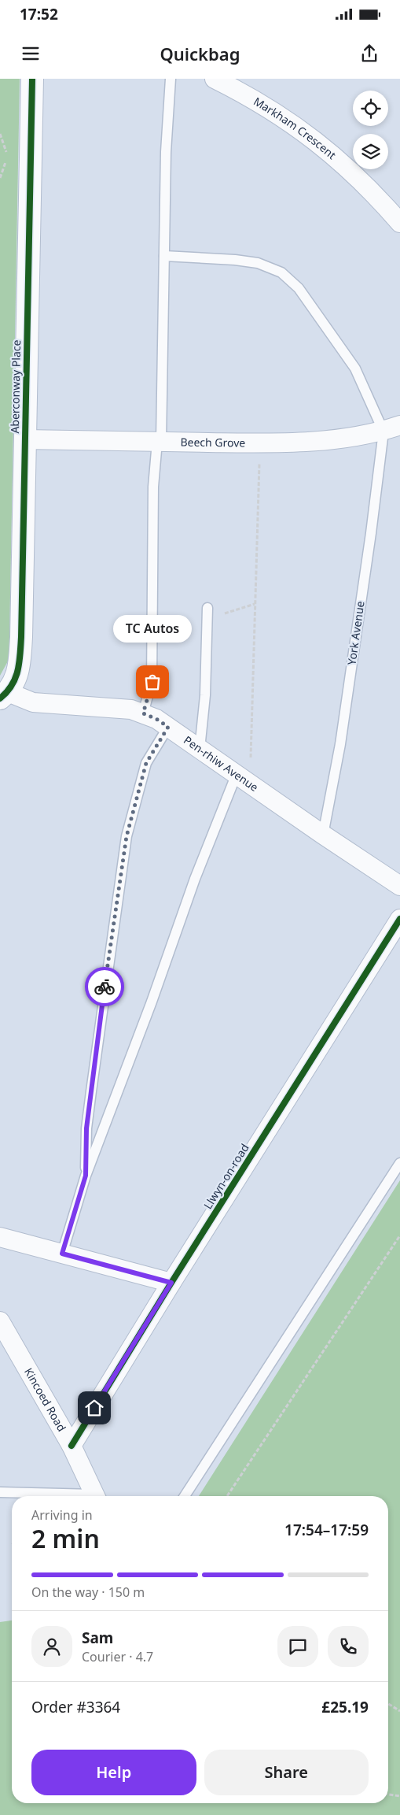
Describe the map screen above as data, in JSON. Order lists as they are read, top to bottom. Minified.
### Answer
{"streets":{"street":["Markham Crescent","Aberconway Place","Beech Grove","Pen-rhiw Avenue","Llwyn-on-road","Kincoed Road"],"lane":["York Avenue"]},"crossings":[["Aberconway Place","Beech Grove"],["Aberconway Place","Pen-rhiw Avenue"],["Beech Grove","York Avenue"],["York Avenue","Pen-rhiw Avenue"],["Llwyn-on-road","Kincoed Road"]],"places":["TC Autos"],"page":{"status":"17:52","header":"Quickbag","bubble":"TC Autos","heading":["2 min","Arriving in","17:54–17:59"],"panel":["Sam","Courier · 4.7","Order #3364","£25.19"],"bar":"On the way · 150 m","buttons":["Help","Share"]}}
